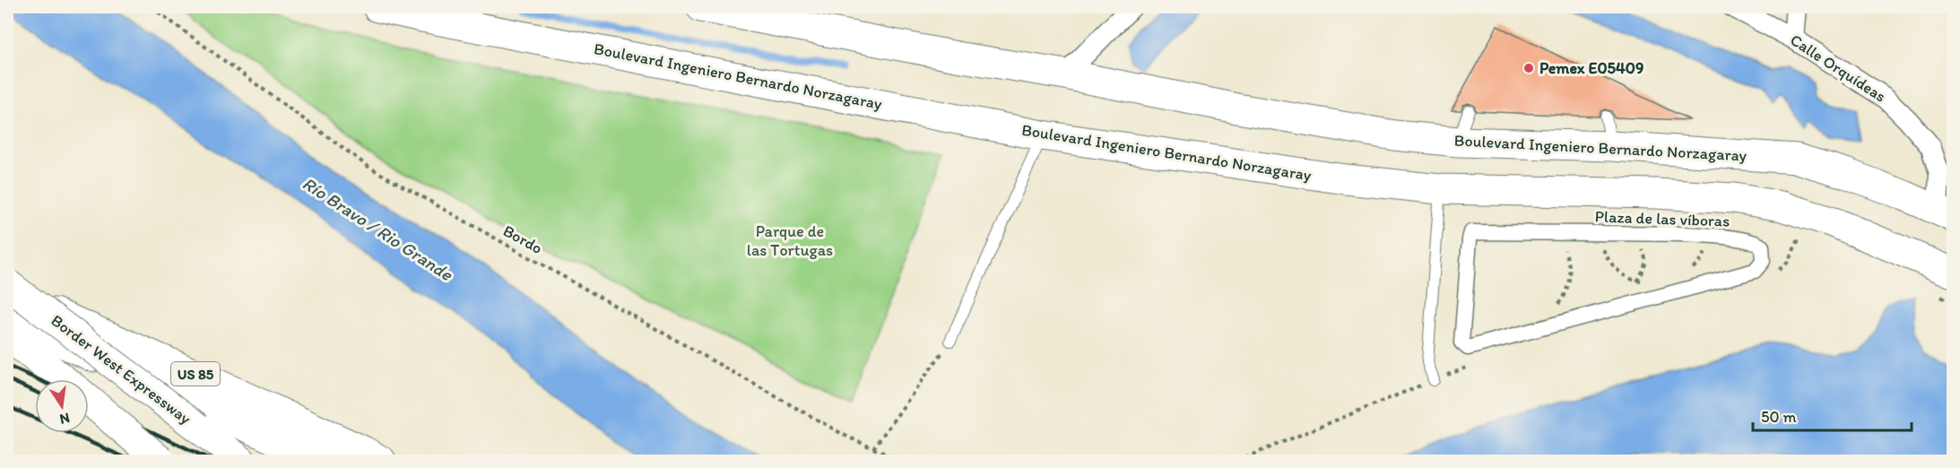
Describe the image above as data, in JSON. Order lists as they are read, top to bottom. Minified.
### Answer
{"streets":{"main road":["Boulevard Ingeniero Bernardo Norzagaray","Border West Expressway","US 85"],"street":["Calle Orquídeas","Plaza de las víboras"],"path":["Bordo"]},"crossings":[["Calle Orquídeas","Boulevard Ingeniero Bernardo Norzagaray"]],"water":["Río Bravo / Rio Grande"],"parks":["Parque de las Tortugas"],"places":["Pemex E05409"],"scale_bar":"50 m","north":"bottom"}
